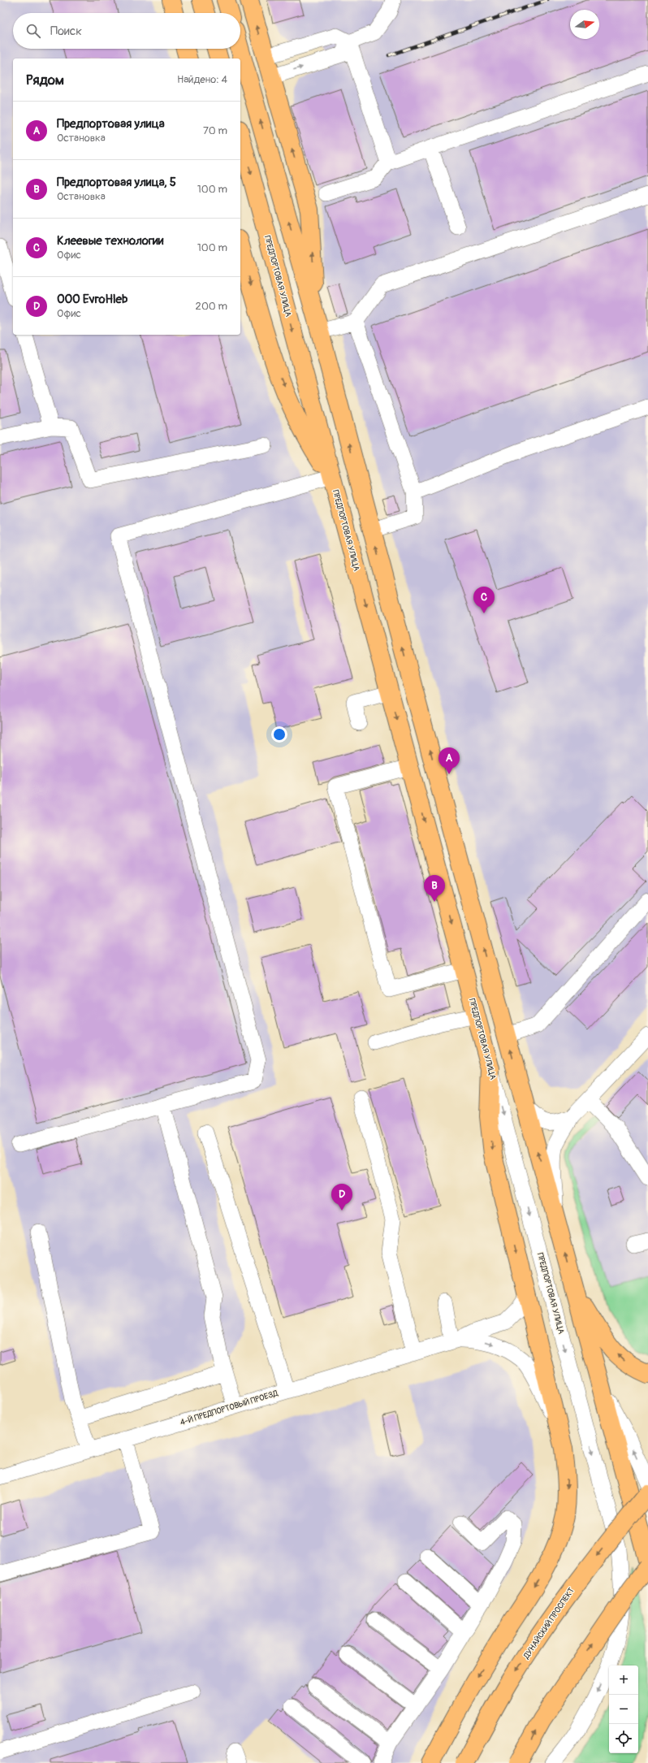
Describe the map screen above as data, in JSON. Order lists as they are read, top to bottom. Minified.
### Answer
{"streets":{"main road":["ПРЕДПОРТОВАЯ УЛИЦА","ДУНАЙСКИЙ ПРОСПЕКТ"],"street":["4-Й ПРЕДПОРТОВЫЙ ПРОЕЗД"]},"north":"right","page":{"search":"Поиск","heading":["Рядом","Найдено: 4"],"list":[{"mark":"A","name":"Предпортовая улица","note":"Остановка","value":"70 m"},{"mark":"B","name":"Предпортовая улица, 5","note":"Остановка","value":"100 m"},{"mark":"C","name":"Клеевые технологии","note":"Офис","value":"100 m"},{"mark":"D","name":"OOO EvroHleb","note":"Офис","value":"200 m"}],"pins":["C","A","B","D"],"map_buttons":["+","−"]}}
